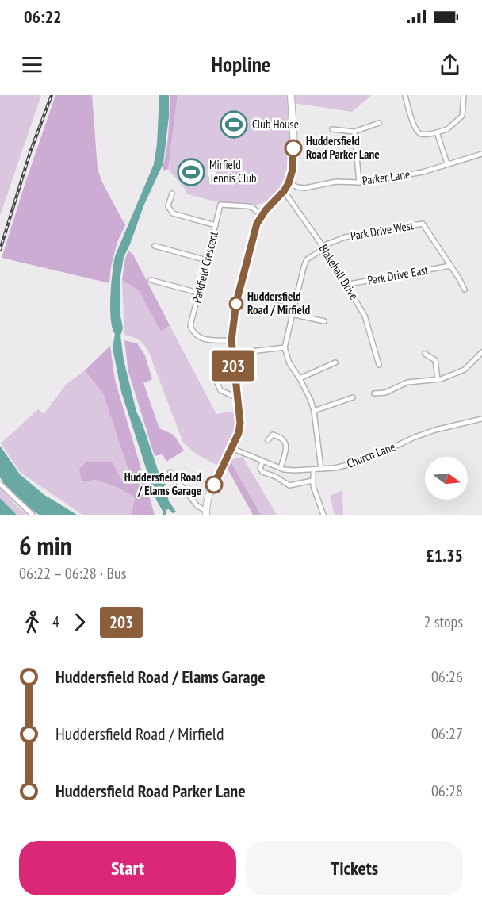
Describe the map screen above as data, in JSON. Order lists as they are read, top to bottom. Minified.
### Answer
{"streets":{"street":["Parker Lane","Park Drive West","Parkfield Crescent","Blakehall Drive","Park Drive East","Church Lane"]},"crossings":[["Park Drive West","Blakehall Drive"],["Park Drive West","Park Drive East"],["Blakehall Drive","Park Drive East"]],"places":{"sports":["Club House","Mirfield Tennis Club"],"other":["Huddersfield Road Parker Lane","Huddersfield Road / Mirfield","Huddersfield Road / Elams Garage"]},"lines":["bus line 203"],"north":"right","page":{"status":"06:22","header":"Hopline","on_map":"203","heading":["6 min","06:22 – 06:28 · Bus","£1.35"],"legs":["4","203","2 stops"],"list":[{"name":"Huddersfield Road / Elams Garage","value":"06:26"},{"name":"Huddersfield Road / Mirfield","value":"06:27"},{"name":"Huddersfield Road Parker Lane","value":"06:28"}],"buttons":["Start","Tickets"]}}
